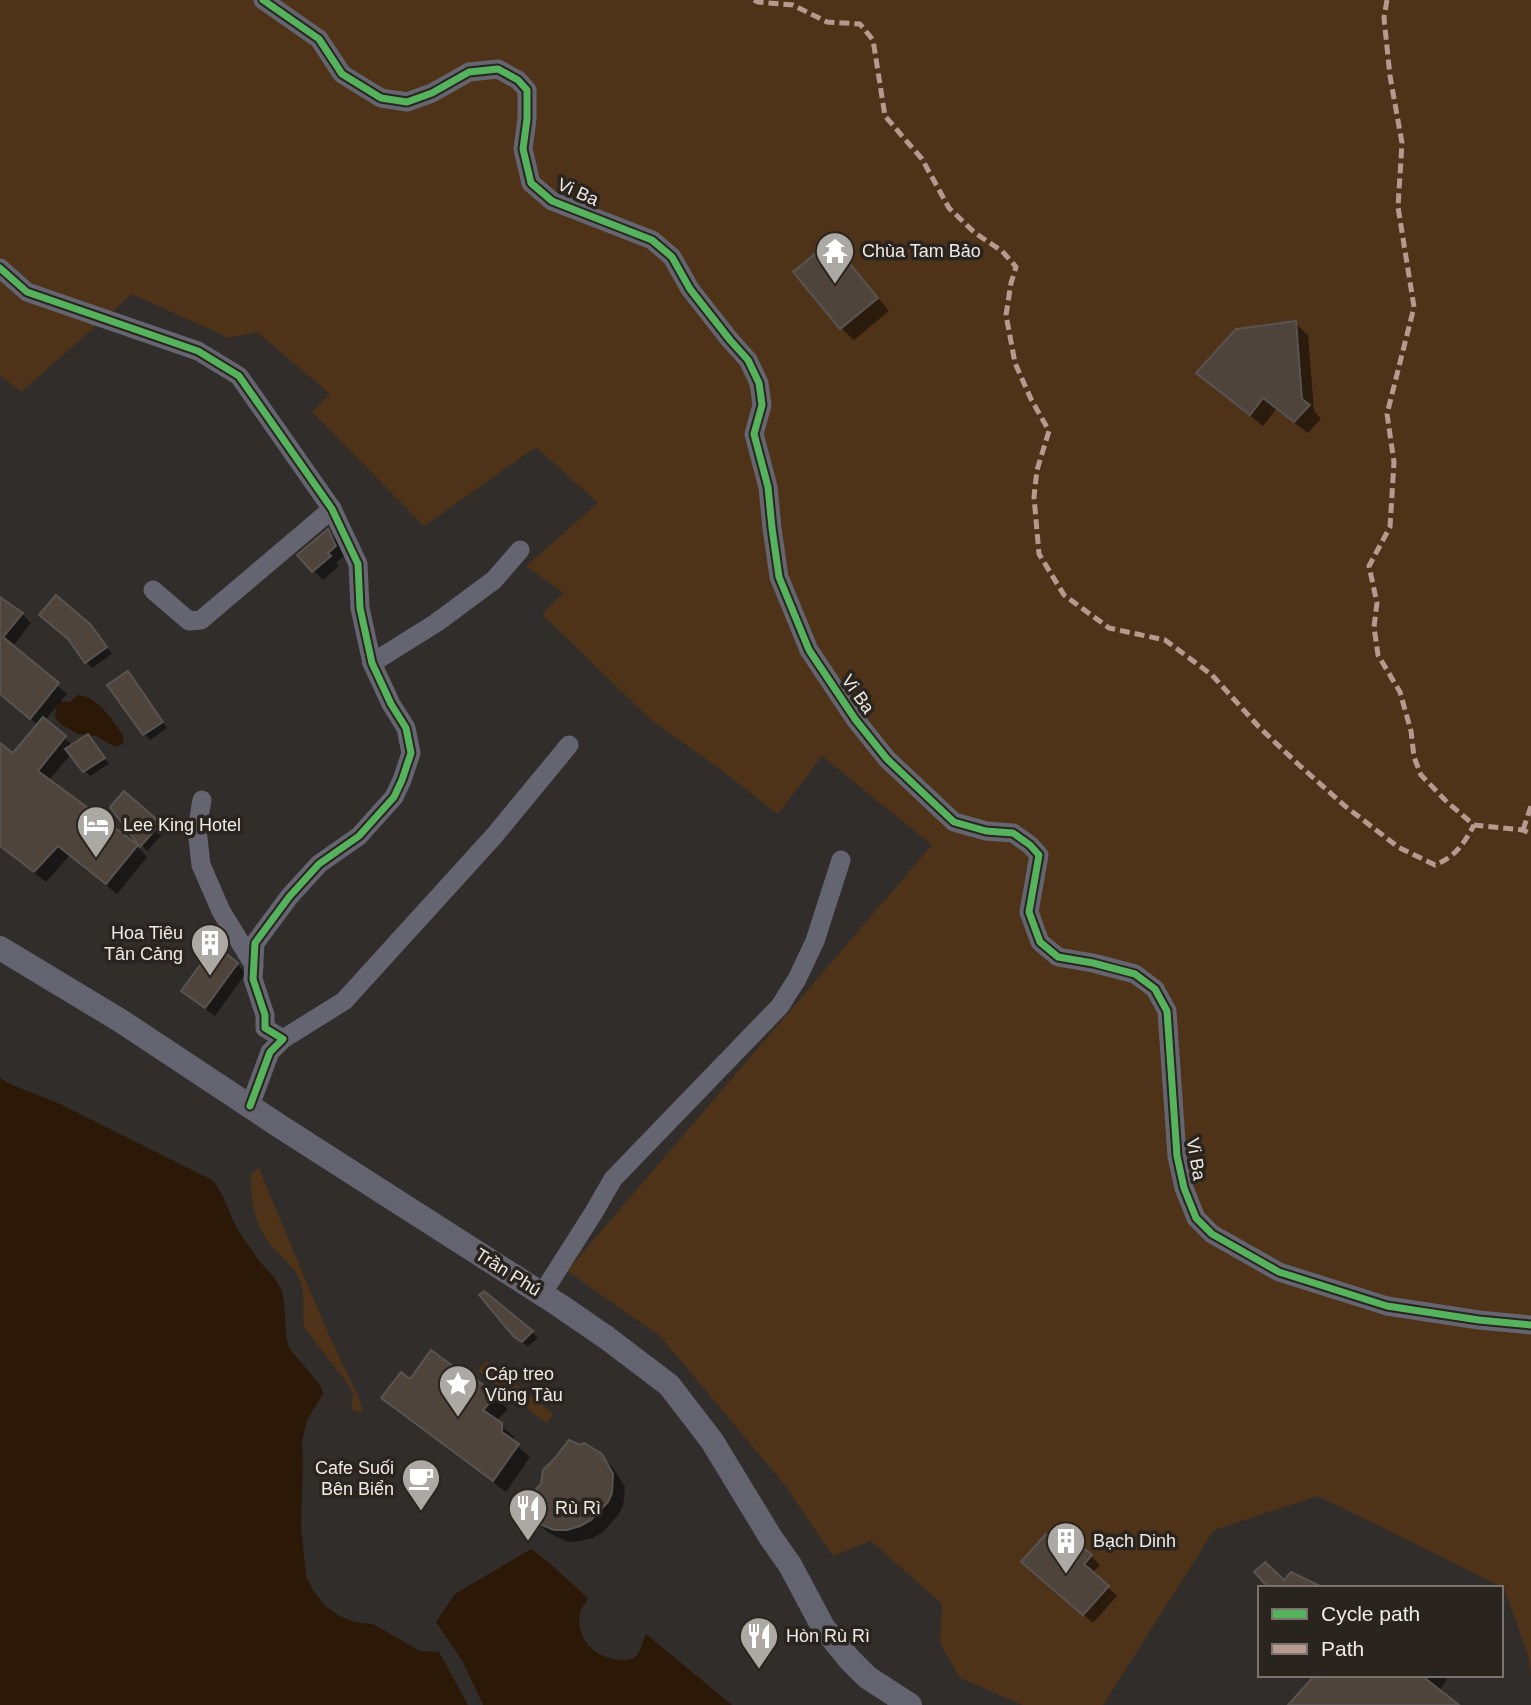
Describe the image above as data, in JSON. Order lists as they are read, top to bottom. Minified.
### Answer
{"streets":{"main road":["Trần Phú"],"street":["Vi Ba"]},"places":{"temple":["Chùa Tam Bảo"],"hotel":["Lee King Hotel"],"building":["Hoa Tiêu Tân Cảng","Bạch Dinh"],"place":["Cáp treo Vũng Tàu"],"cafe":["Cafe Suối Bên Biển"],"restaurant":["Rù Rì","Hòn Rù Rì"]},"legend":["Cycle path","Path"]}
